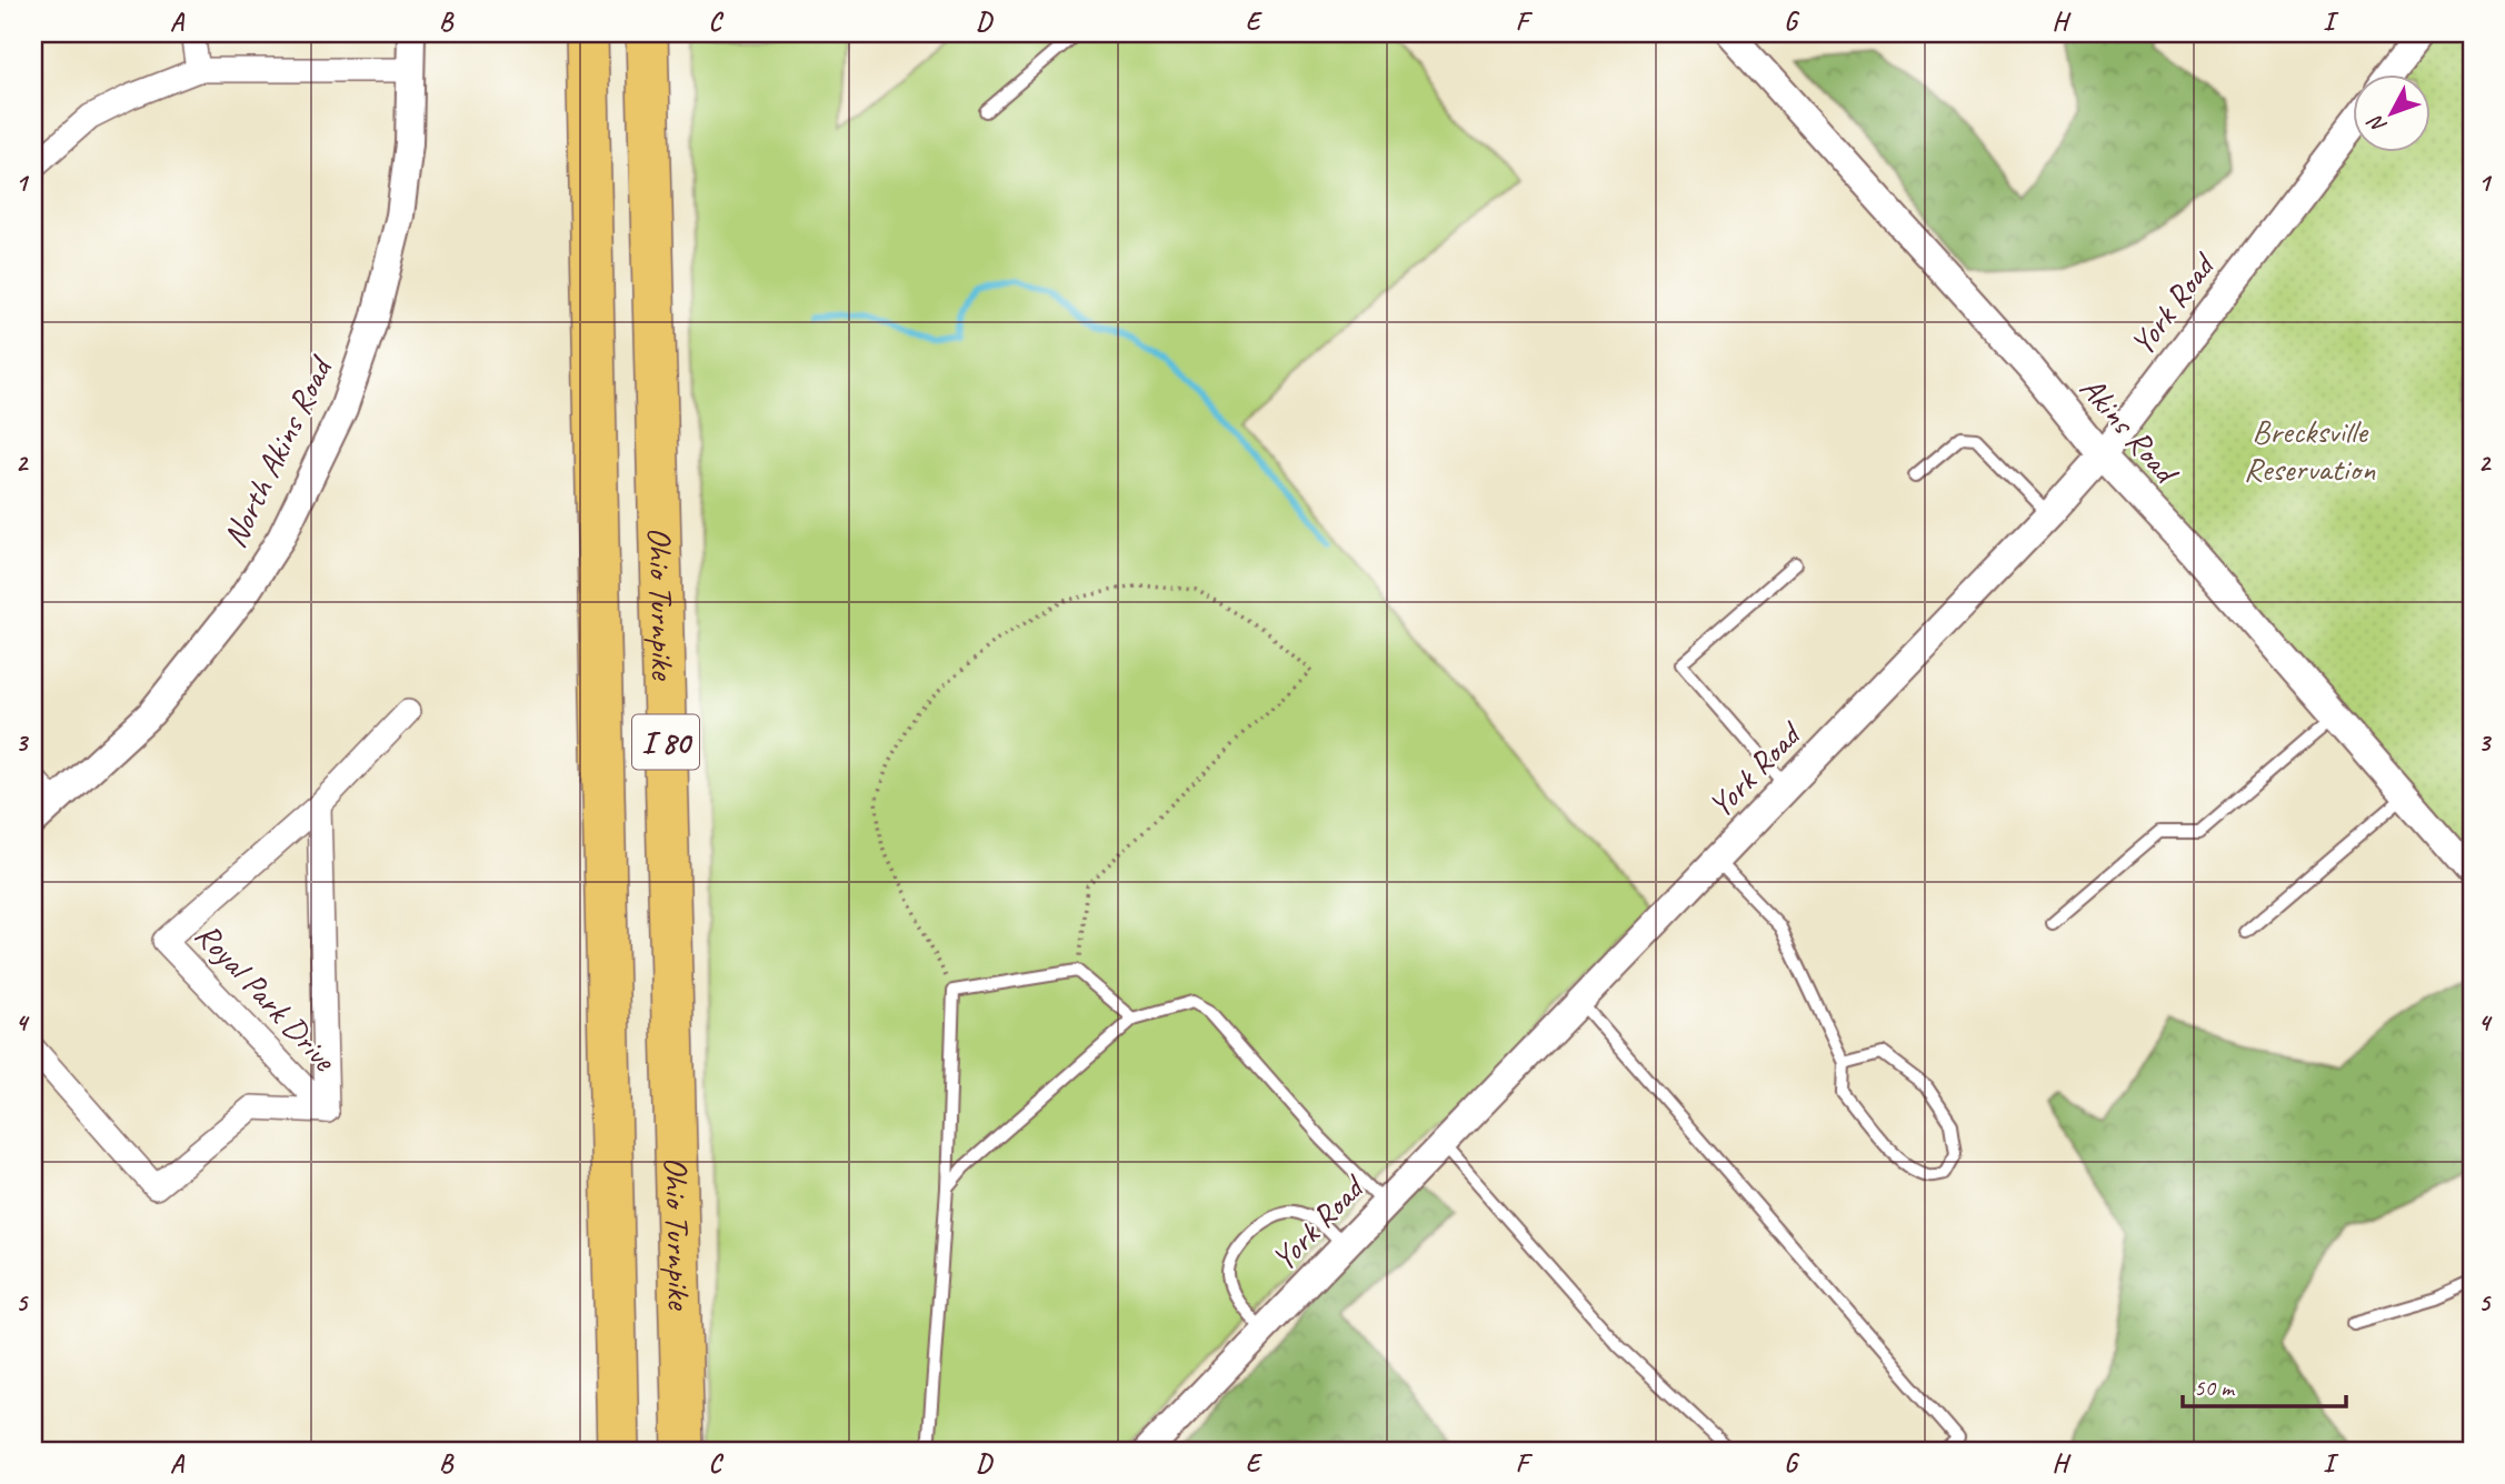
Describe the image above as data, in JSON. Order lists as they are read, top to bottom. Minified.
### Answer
{"streets":{"highway":["Ohio Turnpike","I 80"],"street":["York Road","Akins Road","North Akins Road","Royal Park Drive"]},"crossings":[["York Road","Akins Road"]],"parks":["Brecksville Reservation"],"scale_bar":"50 m","north":"bottom left","grid":{"columns":["A","B","C","D","E","F","G","H","I"],"rows":["1","2","3","4","5"]}}
